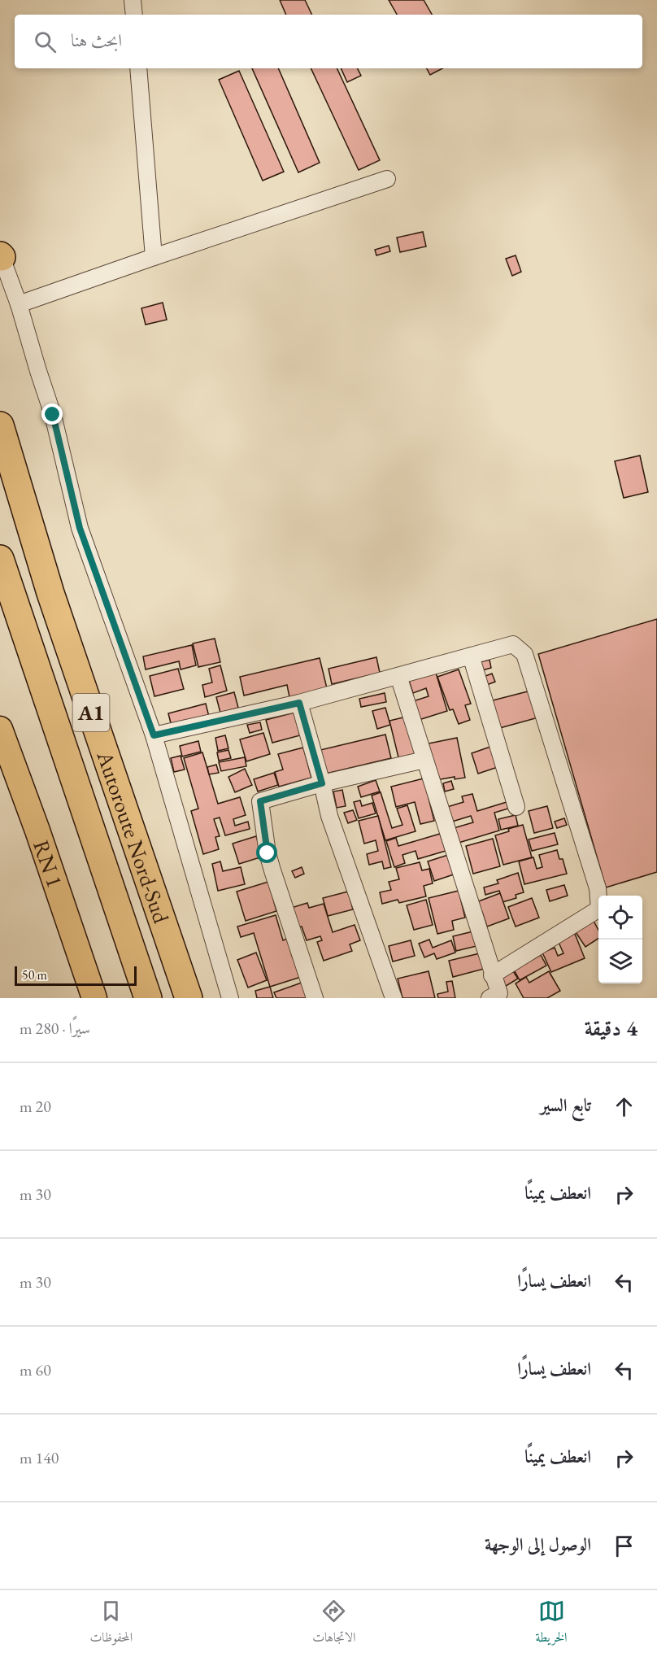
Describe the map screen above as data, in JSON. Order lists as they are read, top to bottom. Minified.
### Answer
{"streets":{"highway":["A1","Autoroute Nord-Sud"],"main road":["RN 1"]},"scale_bar":"50 m","page":{"search":"ابحث هنا","scale":"50 m","heading":["4 دقيقة","سيرًا · 280 m"],"list":[["تابع السير","20 m"],["انعطف يمينًا","30 m"],["انعطف يسارًا","30 m"],["انعطف يسارًا","60 m"],["انعطف يمينًا","140 m"],"الوصول إلى الوجهة"],"nav":["الخريطة","الاتجاهات","المحفوظات"]}}
